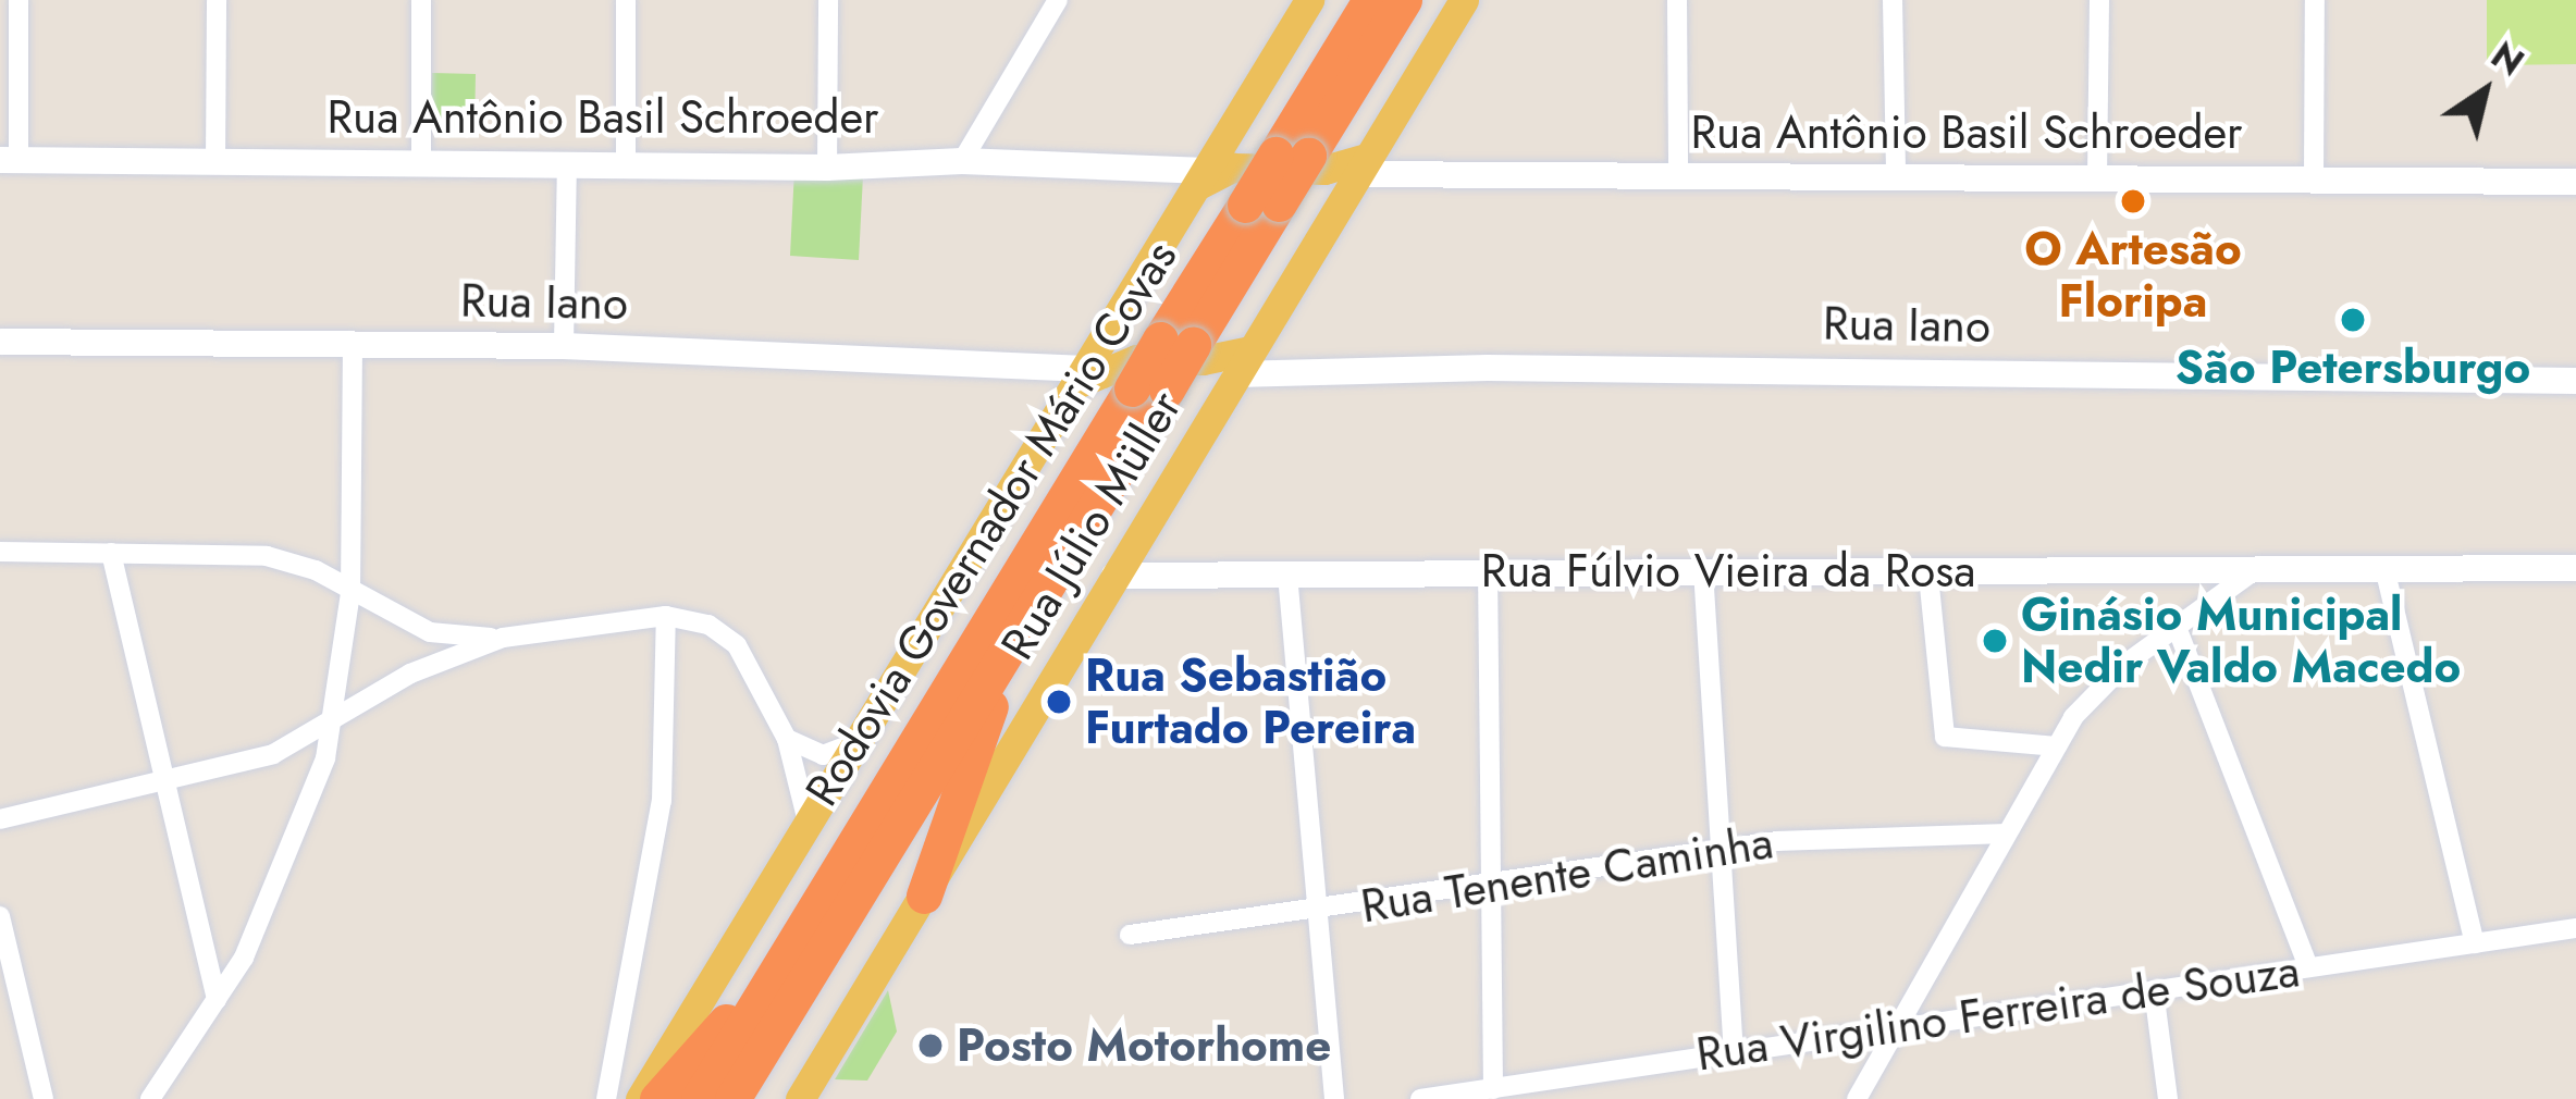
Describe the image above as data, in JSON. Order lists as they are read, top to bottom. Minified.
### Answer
{"streets":{"highway":["Rodovia Governador Mário Covas"],"main road":["Rua Antônio Basil Schroeder","Rua Iano","Rua Júlio Müller"],"street":["Rua Fúlvio Vieira da Rosa","Rua Tenente Caminha","Rua Virgilino Ferreira de Souza"]},"crossings":[["Rua Antônio Basil Schroeder","Rodovia Governador Mário Covas"],["Rua Antônio Basil Schroeder","Rua Júlio Müller"],["Rua Iano","Rodovia Governador Mário Covas"],["Rua Iano","Rua Júlio Müller"],["Rodovia Governador Mário Covas","Rua Júlio Müller"],["Rua Júlio Müller","Rua Fúlvio Vieira da Rosa"]],"places":["O Artesão Floripa","São Petersburgo","Ginásio Municipal Nedir Valdo Macedo","Rua Sebastião Furtado Pereira","Posto Motorhome"],"north":"top right"}
